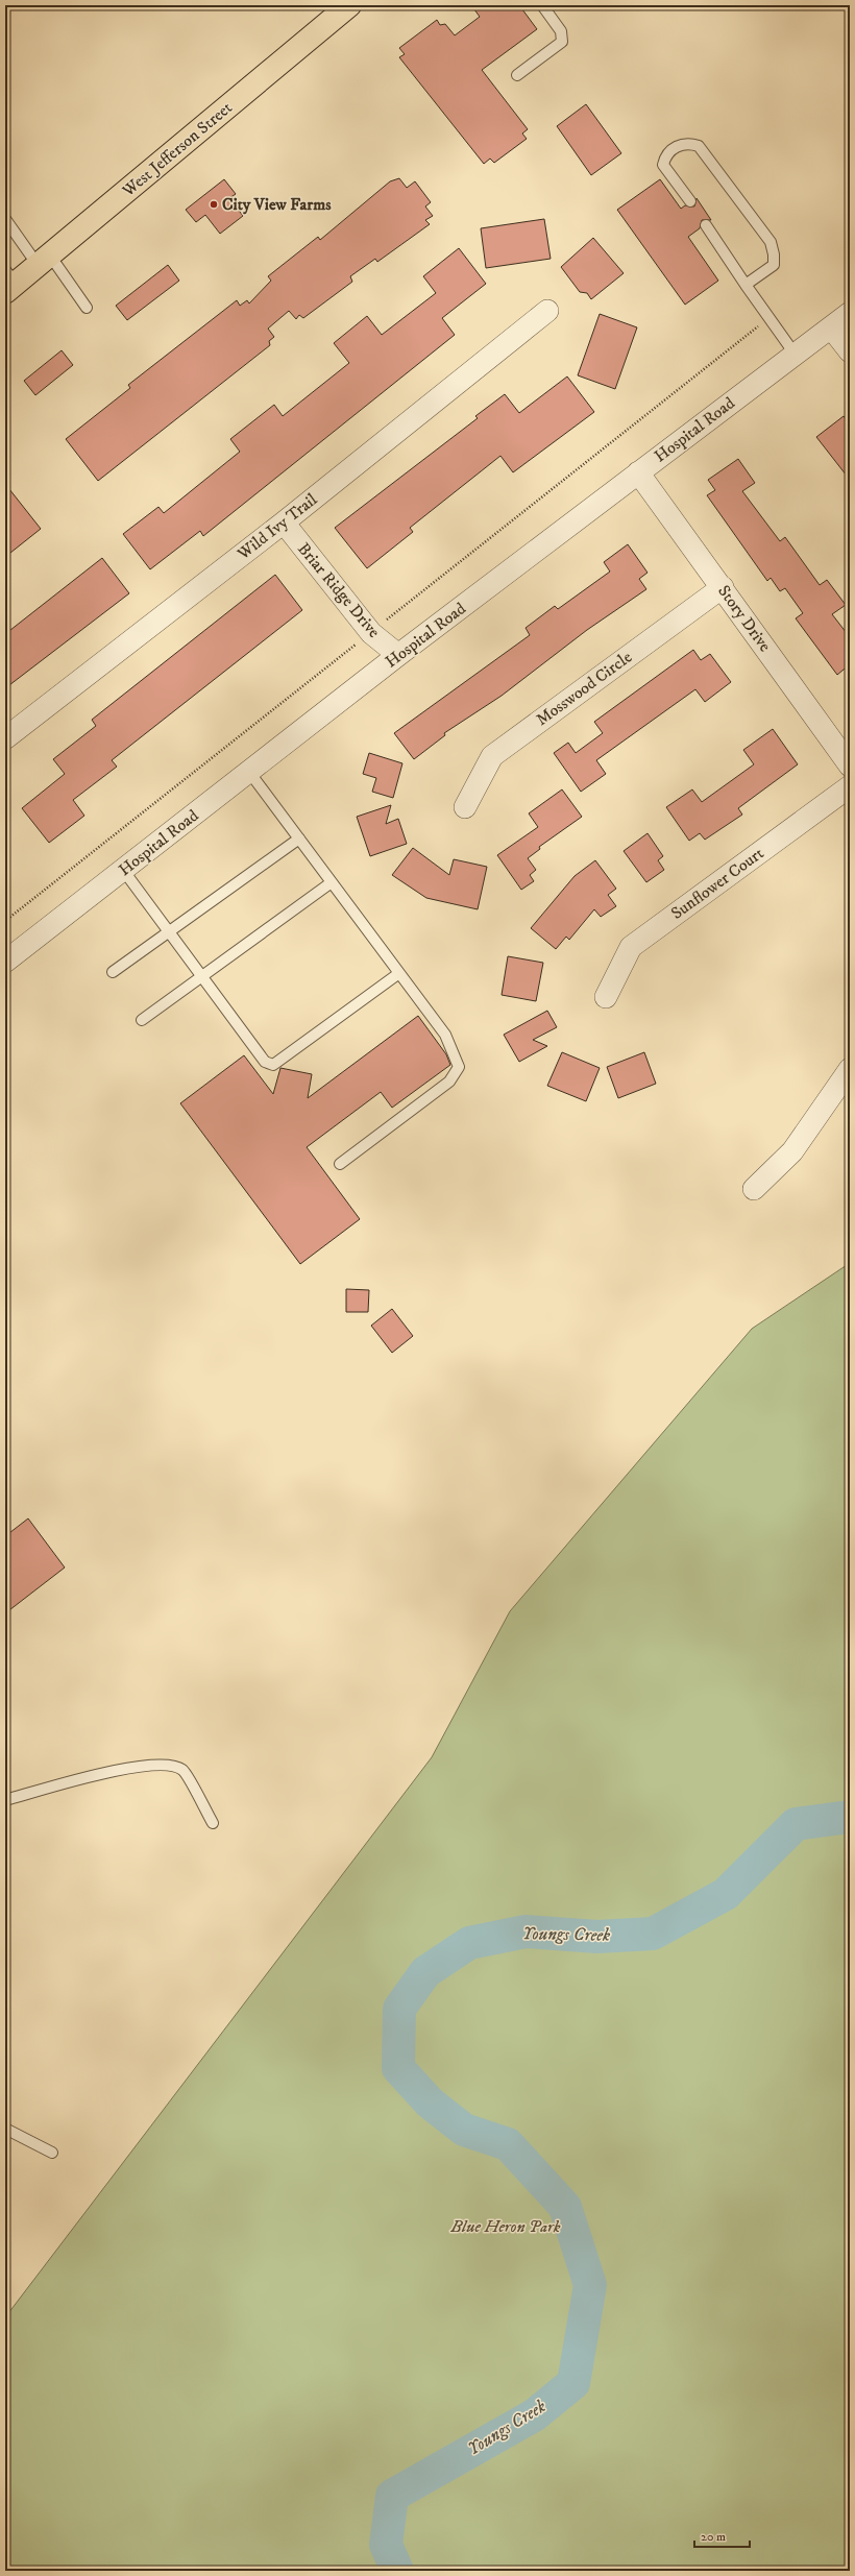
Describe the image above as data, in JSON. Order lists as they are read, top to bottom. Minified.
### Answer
{"streets":{"main road":["West Jefferson Street"],"street":["Hospital Road","Wild Ivy Trail","Briar Ridge Drive","Story Drive","Mosswood Circle","Sunflower Court"]},"crossings":[["Hospital Road","Briar Ridge Drive"],["Hospital Road","Story Drive"],["Wild Ivy Trail","Briar Ridge Drive"],["Story Drive","Mosswood Circle"]],"water":["Youngs Creek"],"parks":["Blue Heron Park"],"places":["City View Farms"],"scale_bar":"20 m"}
